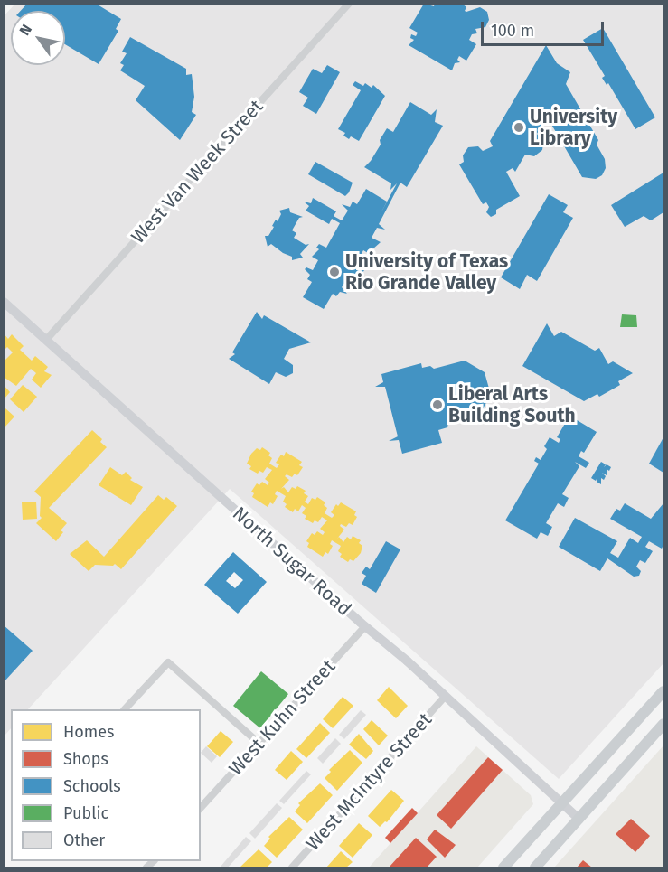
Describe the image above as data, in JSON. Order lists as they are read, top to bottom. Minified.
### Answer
{"streets":{"street":["West Van Week Street","North Sugar Road","West Kuhn Street","West McIntyre Street"]},"crossings":[["West Van Week Street","North Sugar Road"],["North Sugar Road","West Kuhn Street"],["North Sugar Road","West McIntyre Street"]],"places":["University Library","University of Texas Rio Grande Valley","Liberal Arts Building South"],"legend":["Homes","Shops","Schools","Public","Other"],"scale_bar":"100 m","north":"top left"}
